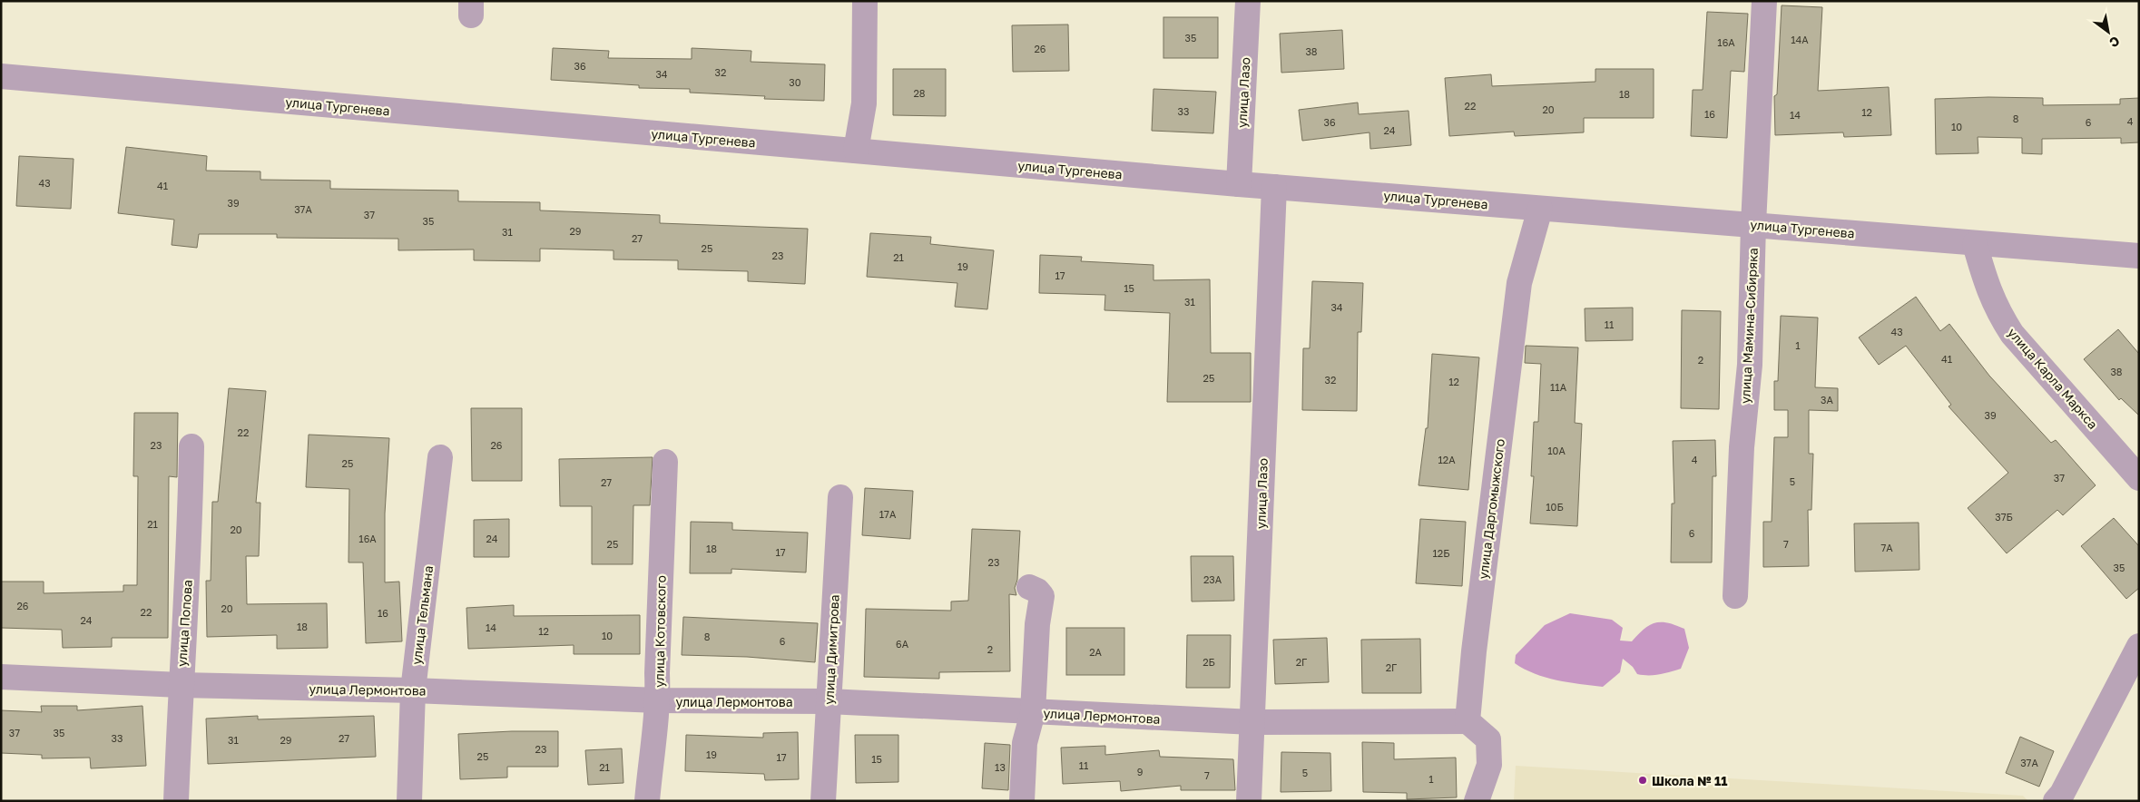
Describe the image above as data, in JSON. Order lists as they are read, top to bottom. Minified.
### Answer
{"streets":{"street":["улица Лазо","улица Тургенева","улица Мамина-Сибиряка","улица Карла Маркса","улица Даргомыжского","улица Тельмана","улица Попова","улица Котовского","улица Димитрова","улица Лермонтова"]},"crossings":[["улица Лазо","улица Тургенева"],["улица Лазо","улица Лермонтова"],["улица Тургенева","улица Мамина-Сибиряка"],["улица Тургенева","улица Карла Маркса"],["улица Тургенева","улица Даргомыжского"],["улица Даргомыжского","улица Лермонтова"],["улица Тельмана","улица Лермонтова"],["улица Попова","улица Лермонтова"],["улица Котовского","улица Лермонтова"],["улица Димитрова","улица Лермонтова"]],"places":["Школа № 11"],"house_numbers":["35","14А","16А","26","38","36","32","34","30","28","18","22","20","33","12","16","14","8","4","36","6","10","24","43","41","39","37А","37","35","29","31","27","25","23","21","19","17","15","31","34","11","43","1","41","2","38","25","32","12","11А","3А","39","22","23","26","10А","12А","4","25","37","5","27","10Б","17А","37Б","21","20","6","16А","24","25","7","7А","18","17","12Б","23","35","23А","26","20","22","16","24","18","14","12","10","8","6","6А","2","2А","2Б","2Г","2Г","37","35","33","27","31","29","23","19","25","17","15","37А","11","21","13","9","5","7","1"],"north":"bottom right"}
